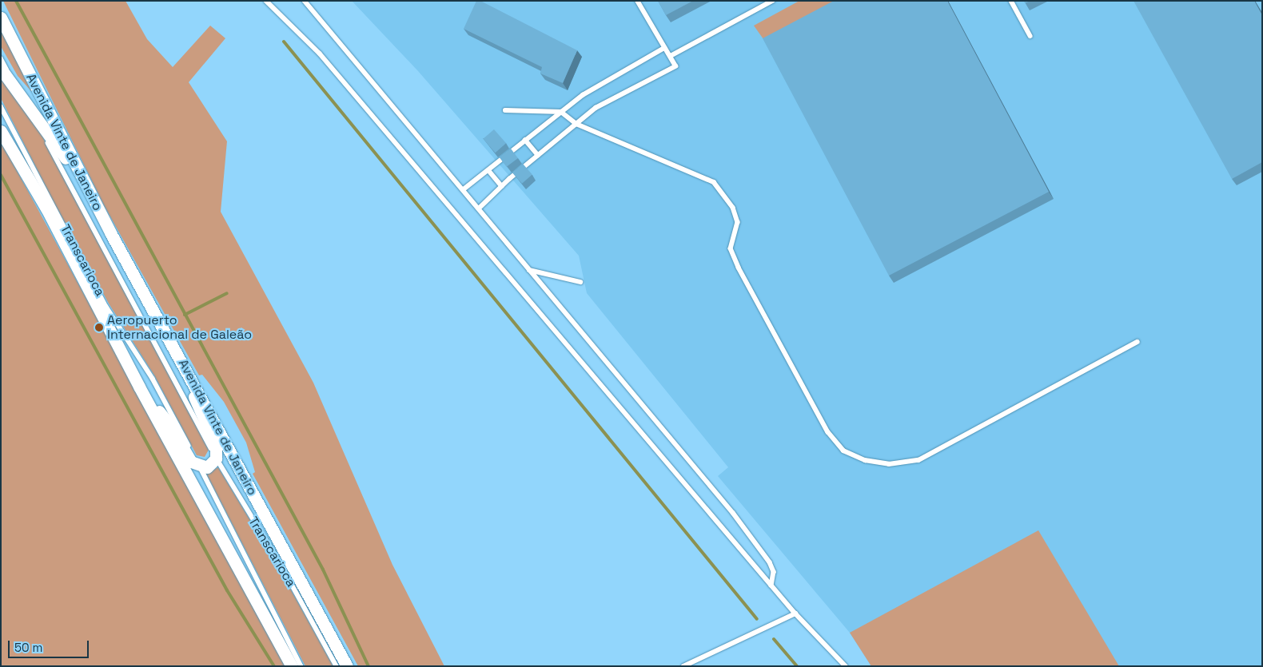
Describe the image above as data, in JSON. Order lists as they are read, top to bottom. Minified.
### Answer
{"streets":{"street":["Avenida Vinte de Janeiro"],"lane":["Transcarioca"]},"places":["Aeropuerto Internacional de Galeão"],"scale_bar":"50 m"}
